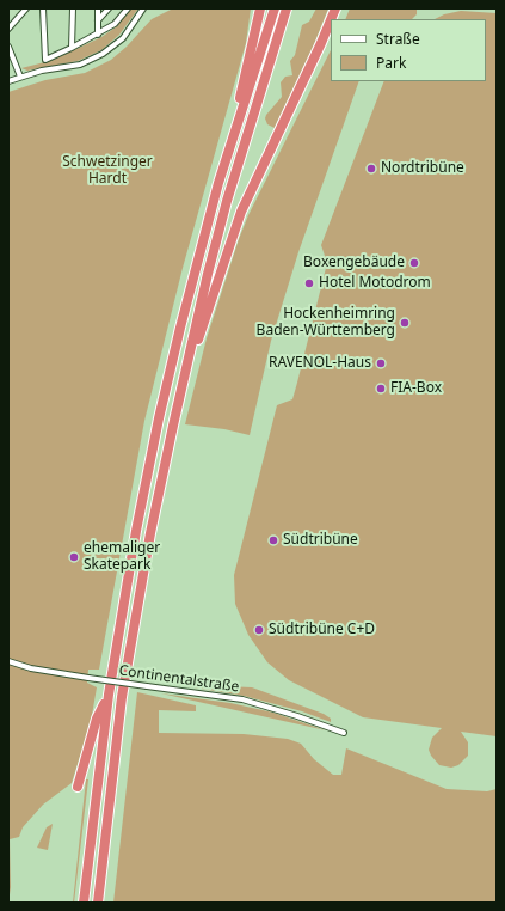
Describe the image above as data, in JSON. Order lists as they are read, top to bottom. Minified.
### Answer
{"streets":{"street":["Continentalstraße"]},"parks":["Schwetzinger Hardt"],"places":["Nordtribüne","Boxengebäude","Hotel Motodrom","Hockenheimring Baden-Württemberg","RAVENOL-Haus","FIA-Box","Südtribüne","ehemaliger Skatepark","Südtribüne C+D"],"legend":["Straße","Park"]}
